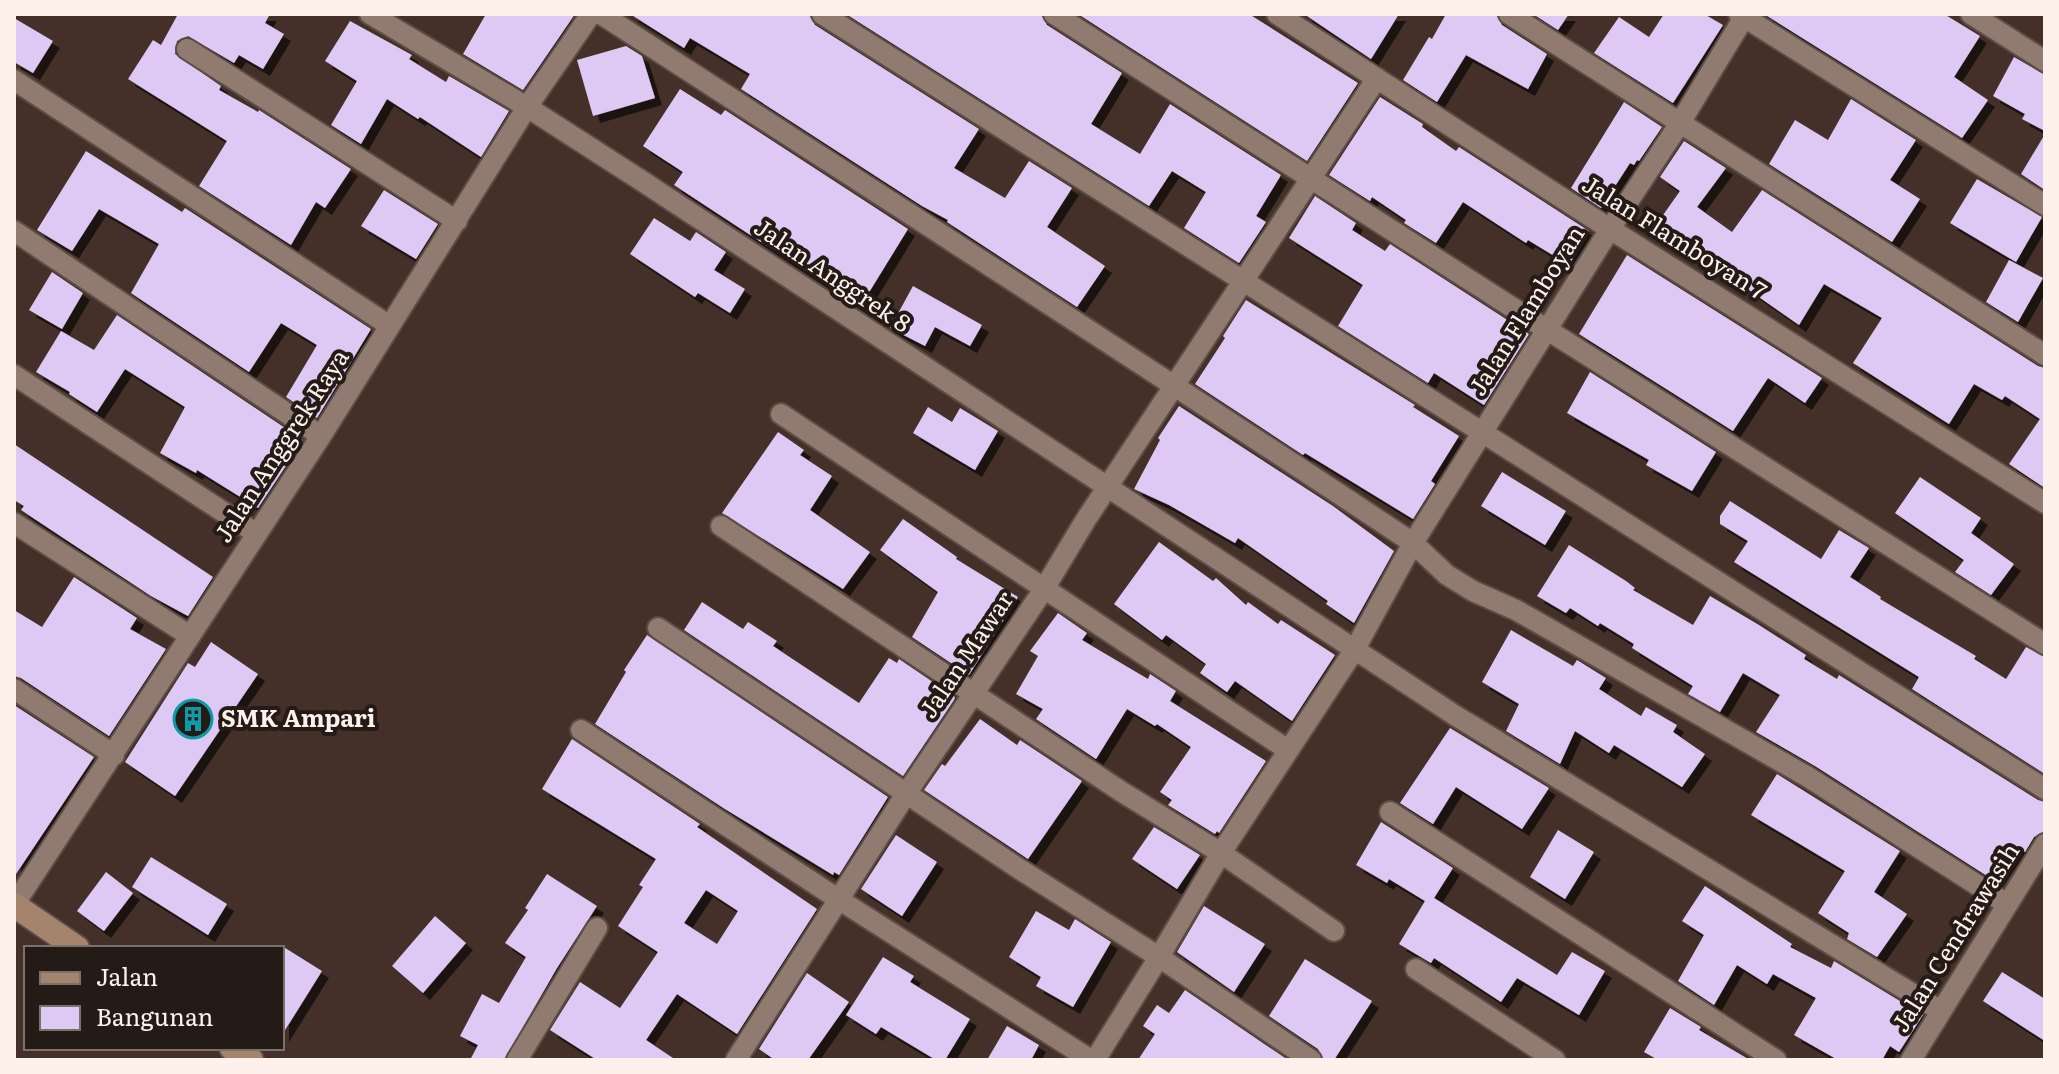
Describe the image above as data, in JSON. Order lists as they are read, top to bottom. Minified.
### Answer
{"streets":{"street":["Jalan Flamboyan 7","Jalan Anggrek 8","Jalan Flamboyan","Jalan Anggrek Raya","Jalan Mawar","Jalan Cendrawasih"]},"crossings":[["Jalan Flamboyan 7","Jalan Flamboyan"],["Jalan Flamboyan 7","Jalan Mawar"],["Jalan Anggrek 8","Jalan Flamboyan"],["Jalan Anggrek 8","Jalan Anggrek Raya"],["Jalan Anggrek 8","Jalan Mawar"],["Jalan Anggrek 8","Jalan Cendrawasih"]],"places":{"building":["SMK Ampari"]},"legend":["Jalan","Bangunan"]}
